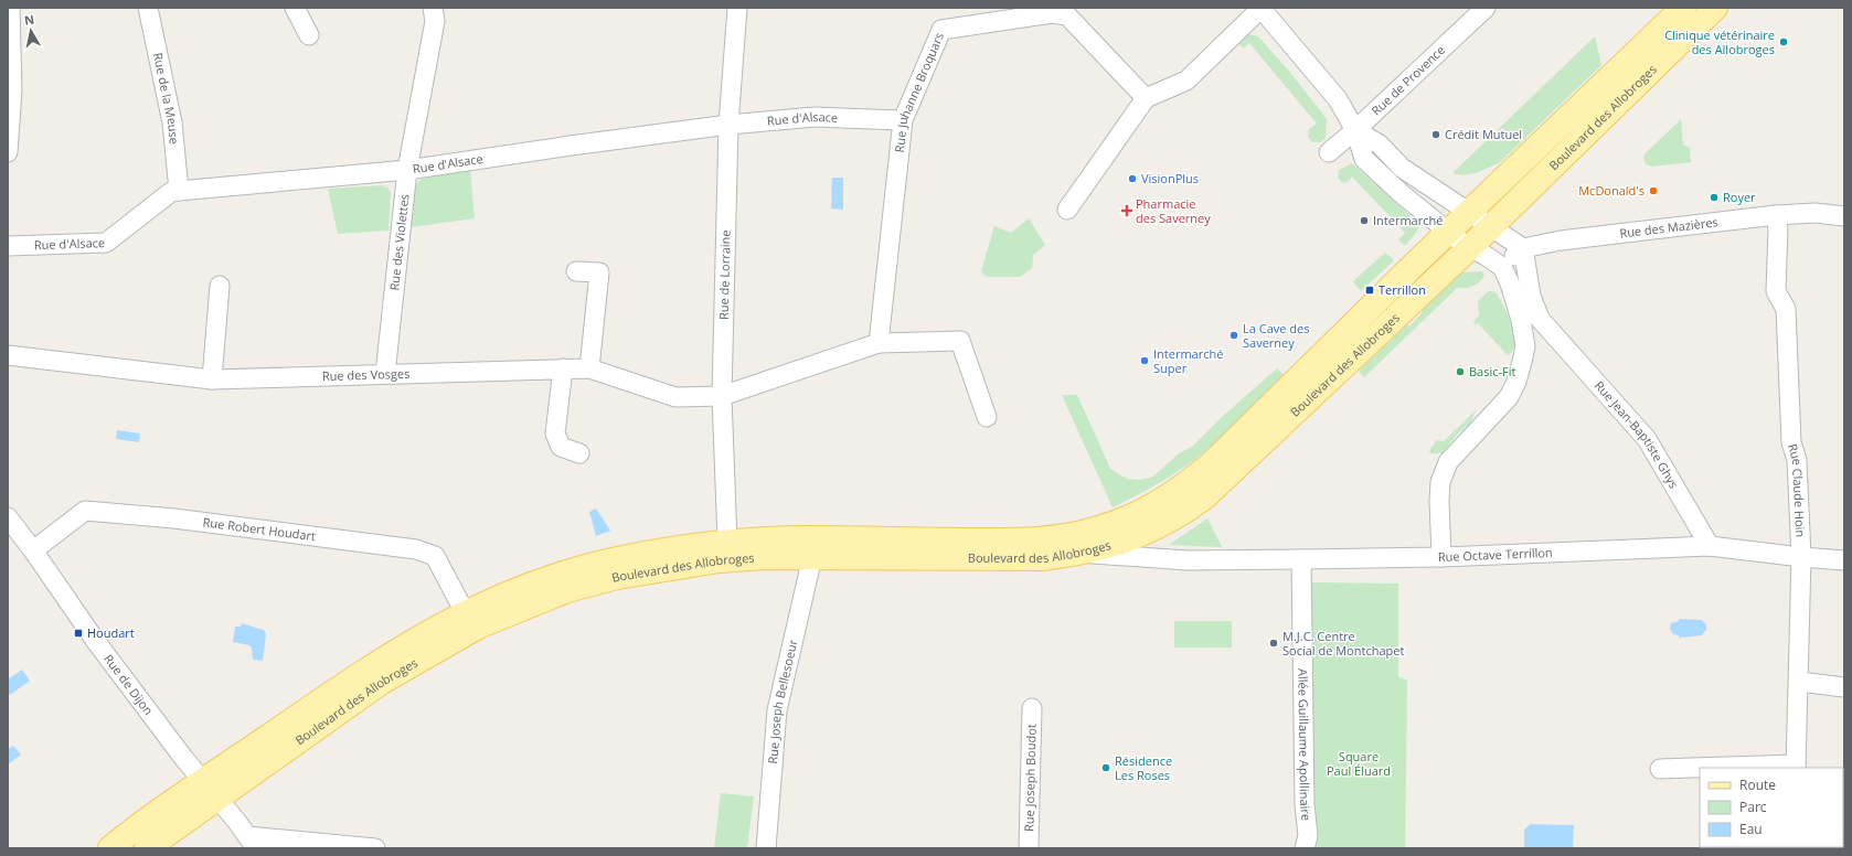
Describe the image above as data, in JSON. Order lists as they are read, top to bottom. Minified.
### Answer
{"streets":{"main road":["Boulevard des Allobroges"],"street":["Rue de Provence","Rue Juhanne Broquars","Rue de la Meuse","Rue d'Alsace","Rue des Mazières","Rue des Violettes","Rue de Lorraine","Rue des Vosges","Rue Jean-Baptiste Ghys","Rue Claude Hoin","Rue Robert Houdart","Rue Octave Terrillon","Rue de Dijon","Rue Joseph Bellesoeur","Allée Guillaume Apollinaire","Rue Joseph Boudot"]},"crossings":[["Rue Juhanne Broquars","Rue d'Alsace"],["Rue de la Meuse","Rue d'Alsace"],["Boulevard des Allobroges","Rue de Lorraine"],["Boulevard des Allobroges","Rue Robert Houdart"],["Boulevard des Allobroges","Rue Octave Terrillon"],["Boulevard des Allobroges","Rue de Dijon"],["Boulevard des Allobroges","Rue Joseph Bellesoeur"],["Rue d'Alsace","Rue des Violettes"],["Rue d'Alsace","Rue de Lorraine"],["Rue des Mazières","Rue Jean-Baptiste Ghys"],["Rue des Mazières","Rue Claude Hoin"],["Rue des Violettes","Rue des Vosges"],["Rue de Lorraine","Rue des Vosges"],["Rue Jean-Baptiste Ghys","Rue Octave Terrillon"],["Rue Claude Hoin","Rue Octave Terrillon"],["Rue Robert Houdart","Rue de Dijon"],["Rue Octave Terrillon","Allée Guillaume Apollinaire"]],"parks":["Square Paul Éluard"],"places":{"other":["Clinique vétérinaire des Allobroges","Crédit Mutuel","VisionPlus","McDonald's","Royer","Intermarché","La Cave des Saverney","Intermarché Super","Basic-Fit","M.J.C. Centre Social de Montchapet","Résidence Les Roses"],"health":["Pharmacie des Saverney"],"transit":["Terrillon","Houdart"]},"legend":["Route","Parc","Eau"],"north":"top"}
